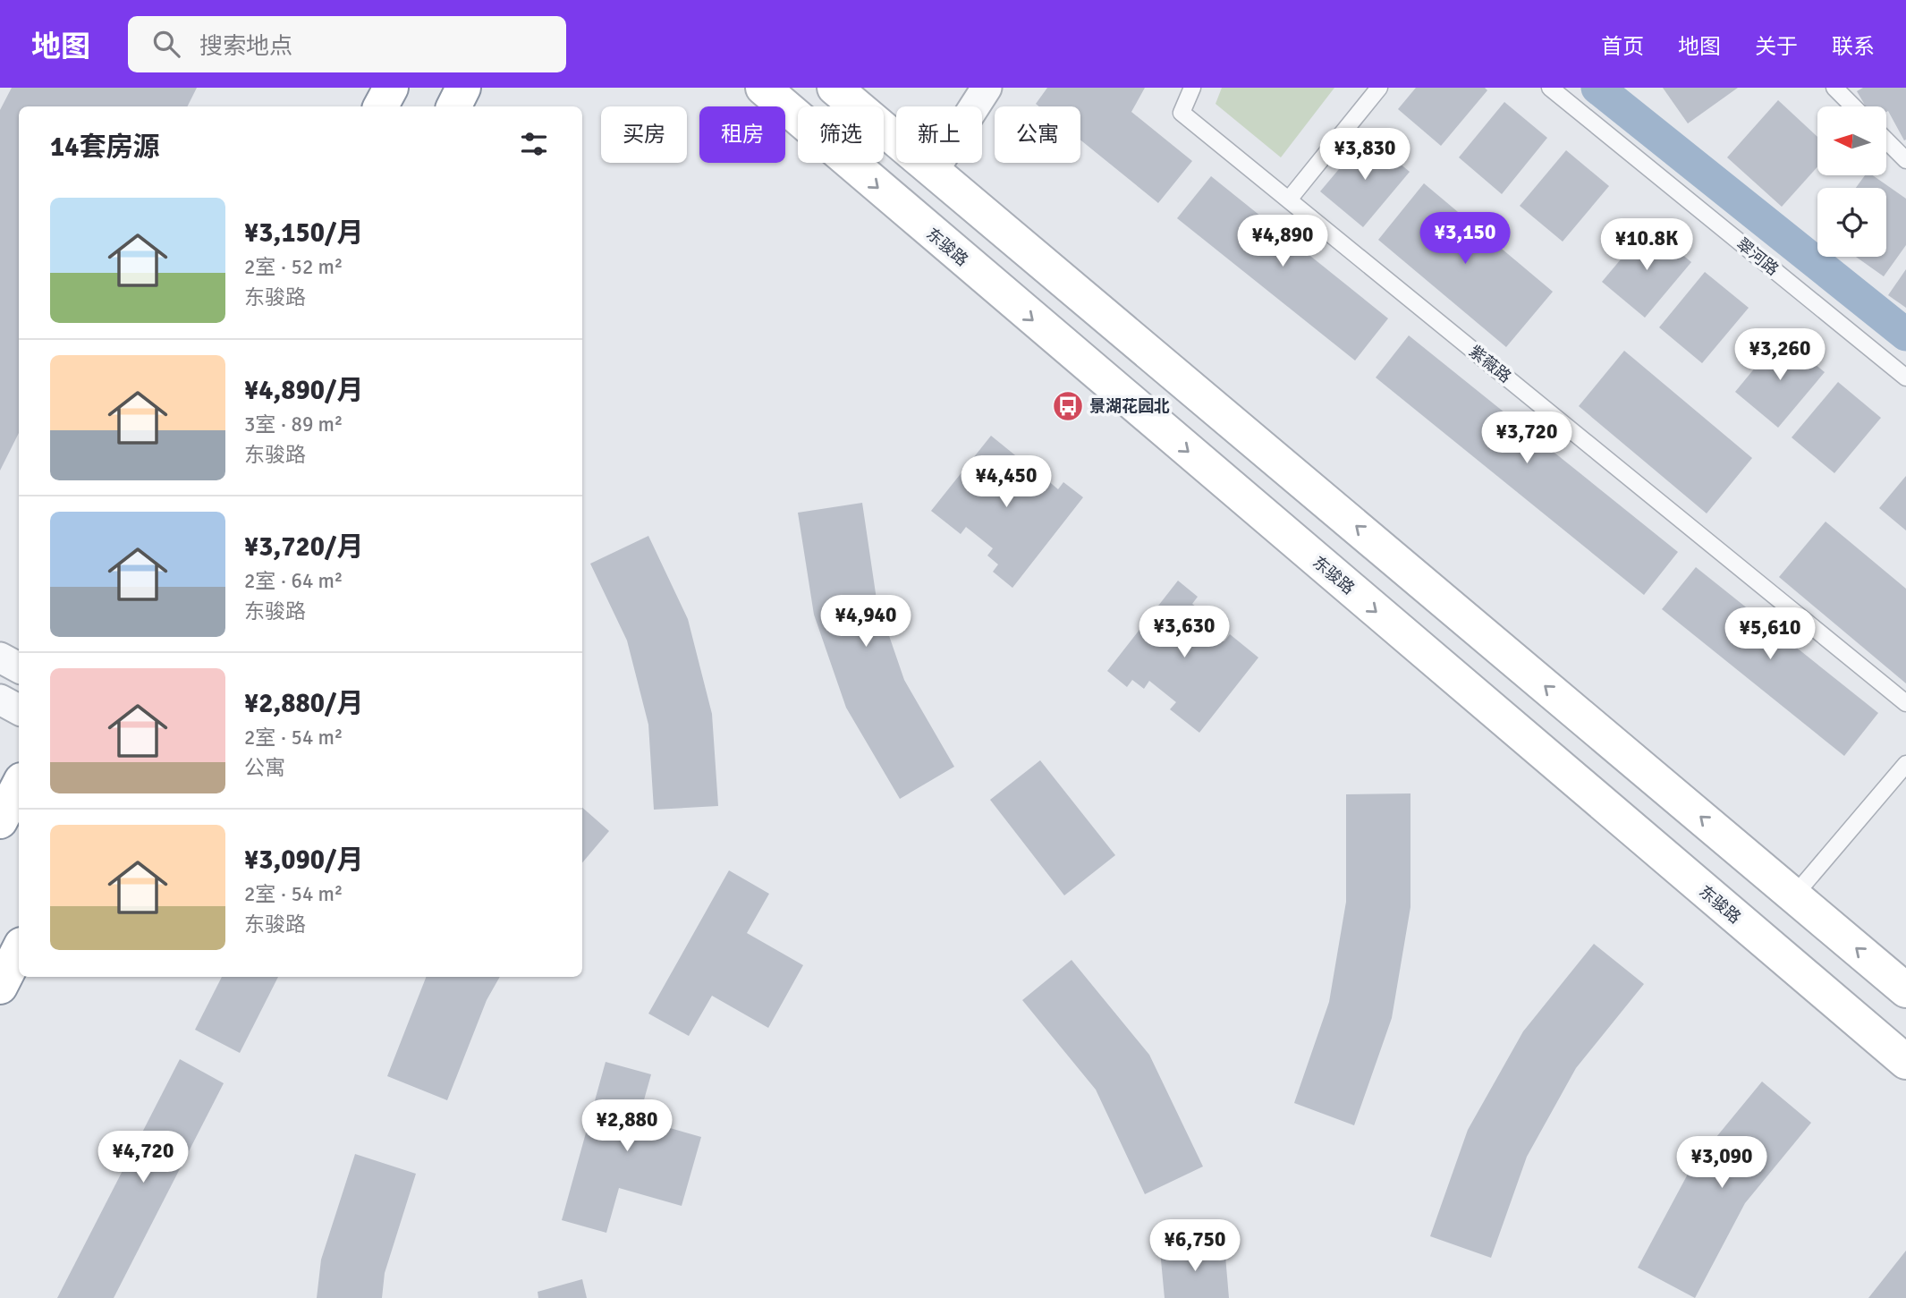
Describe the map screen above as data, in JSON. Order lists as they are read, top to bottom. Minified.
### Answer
{"streets":{"main road":["东骏路"],"lane":["翠河路","紫薇路"]},"places":{"bus stop":["景湖花园北"]},"north":"left","page":{"header":"地图","search":"搜索地点","nav":["首页","地图","关于","联系"],"chip":["买房","租房","筛选","新上","公寓"],"heading":"14套房源","price":["¥3,830","¥3,150","¥4,890","¥10.8K","¥3,260","¥3,720","¥4,450","¥4,940","¥3,630","¥5,610","¥2,880","¥4,720","¥3,090","¥6,750"],"list":[{"name":"¥3,150/月","note":"2室 · 52 m² · 东骏路"},{"name":"¥4,890/月","note":"3室 · 89 m² · 东骏路"},{"name":"¥3,720/月","note":"2室 · 64 m² · 东骏路"},{"name":"¥2,880/月","note":"2室 · 54 m² · 公寓"},{"name":"¥3,090/月","note":"2室 · 54 m² · 东骏路"}]}}
